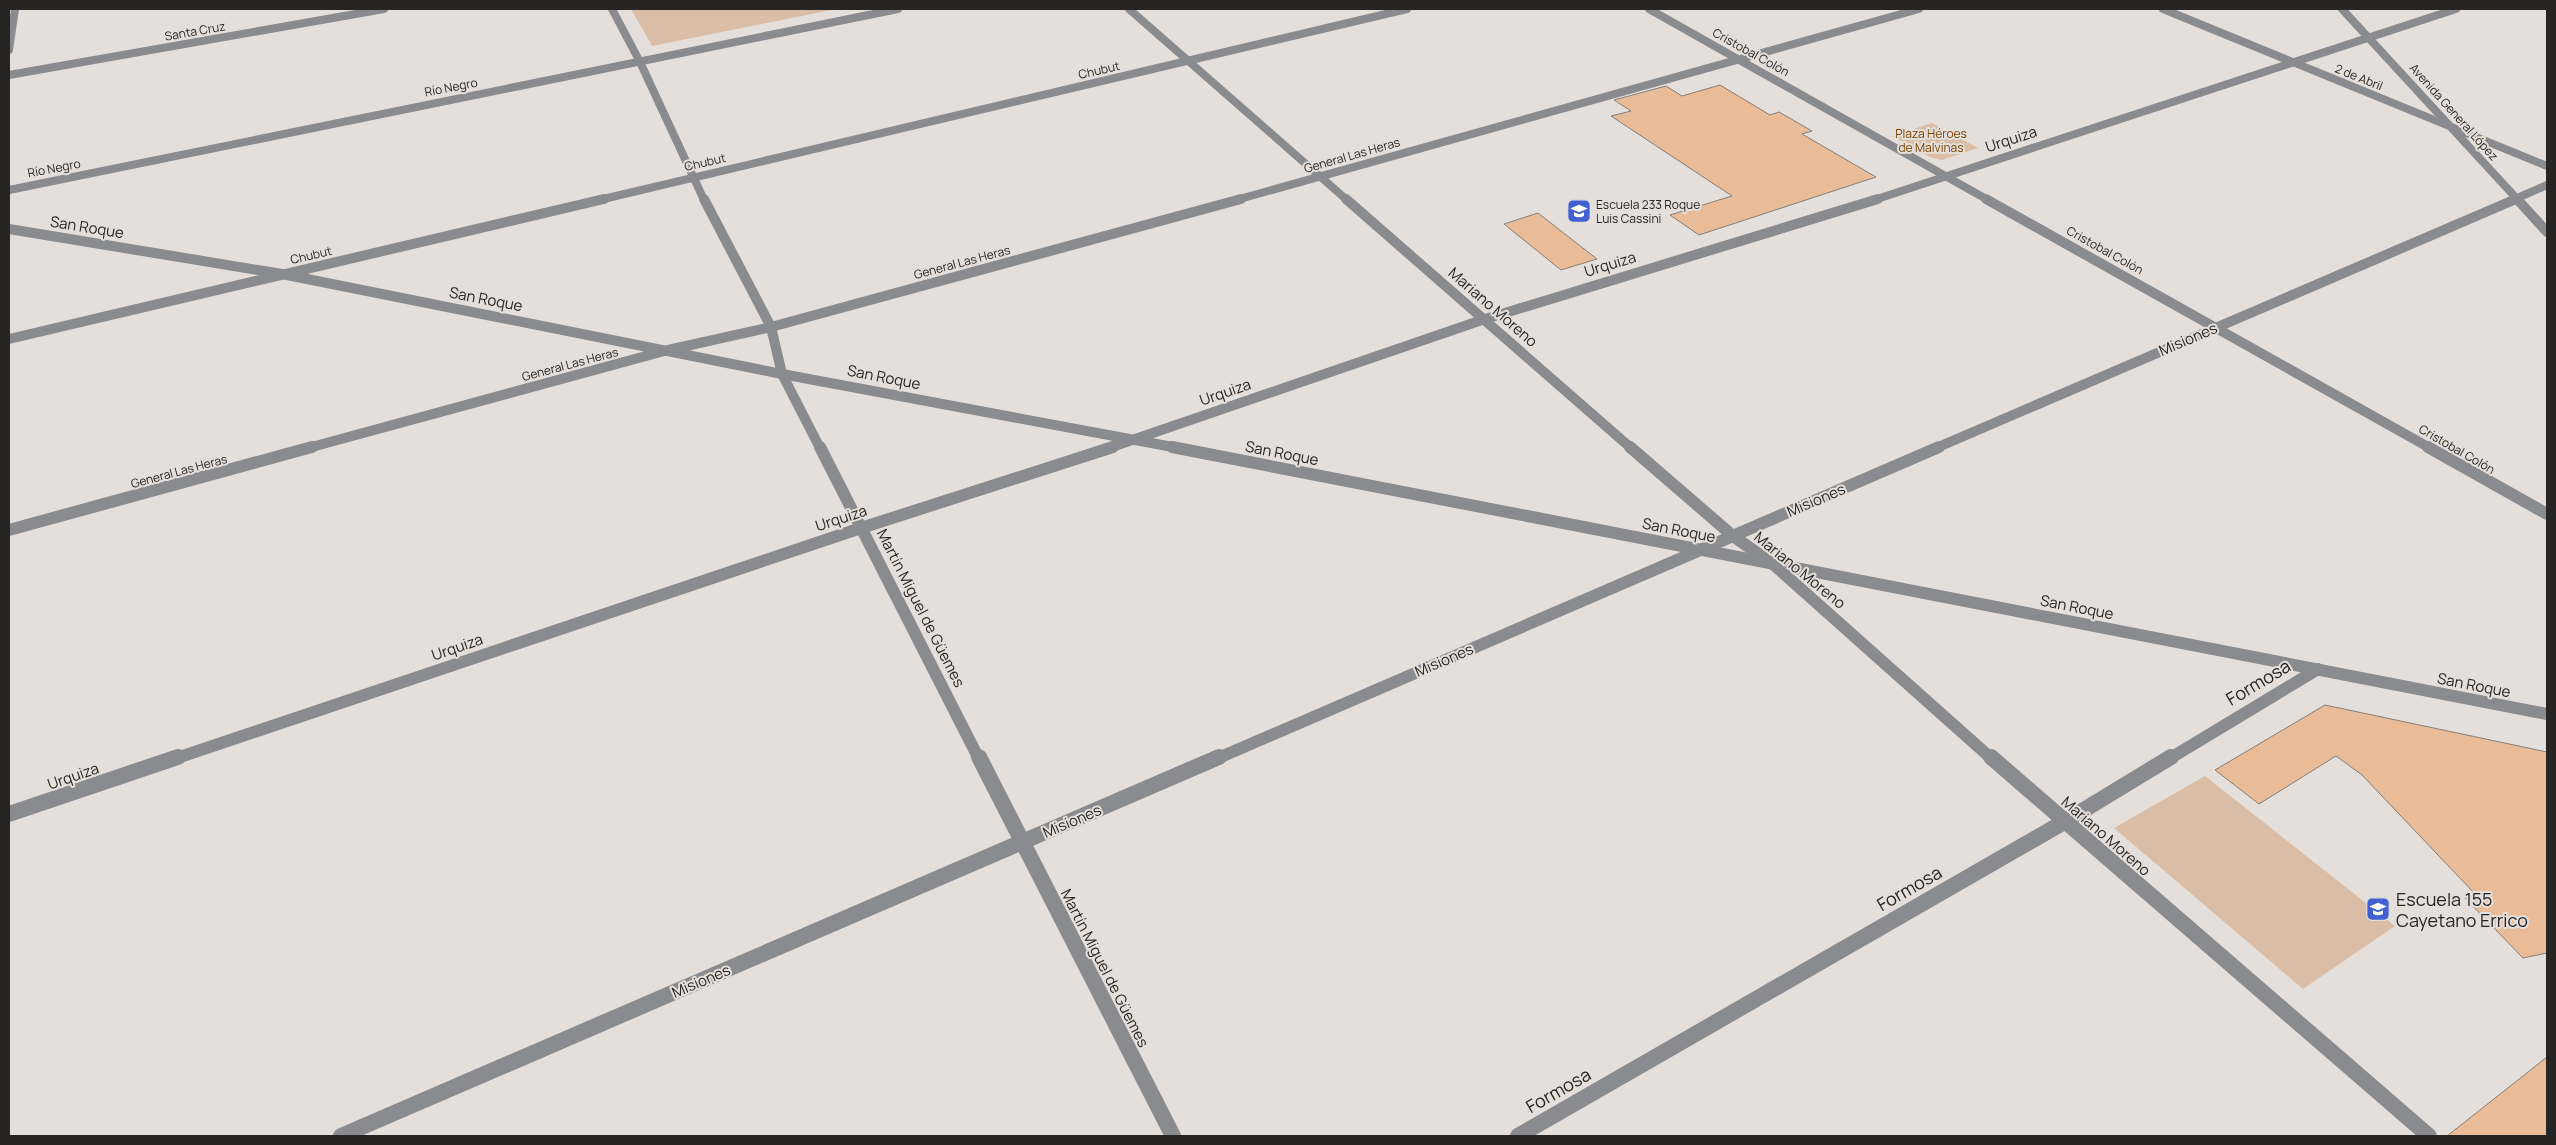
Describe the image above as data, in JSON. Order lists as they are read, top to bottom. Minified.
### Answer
{"streets":{"street":["Santa Cruz","Cristobal Colón","Chubut","2 de Abril","Río Negro","Avenida General López","Urquiza","General Las Heras","San Roque","Mariano Moreno","Misiones","Martín Miguel de Güemes","Formosa"]},"crossings":[["Cristobal Colón","Urquiza"],["Cristobal Colón","General Las Heras"],["Cristobal Colón","Misiones"],["Chubut","San Roque"],["Chubut","Mariano Moreno"],["Chubut","Martín Miguel de Güemes"],["2 de Abril","Avenida General López"],["2 de Abril","Urquiza"],["Río Negro","Martín Miguel de Güemes"],["Avenida General López","Urquiza"],["Avenida General López","Misiones"],["Urquiza","San Roque"],["Urquiza","Mariano Moreno"],["Urquiza","Martín Miguel de Güemes"],["General Las Heras","San Roque"],["General Las Heras","Mariano Moreno"],["General Las Heras","Martín Miguel de Güemes"],["San Roque","Mariano Moreno"],["San Roque","Misiones"],["San Roque","Martín Miguel de Güemes"],["San Roque","Formosa"],["Mariano Moreno","Misiones"],["Mariano Moreno","Formosa"],["Misiones","Martín Miguel de Güemes"]],"parks":["Plaza Héroes de Malvinas"],"places":{"school or university":["Escuela 233 Roque Luis Cassini","Escuela 155 Cayetano Errico"]}}
